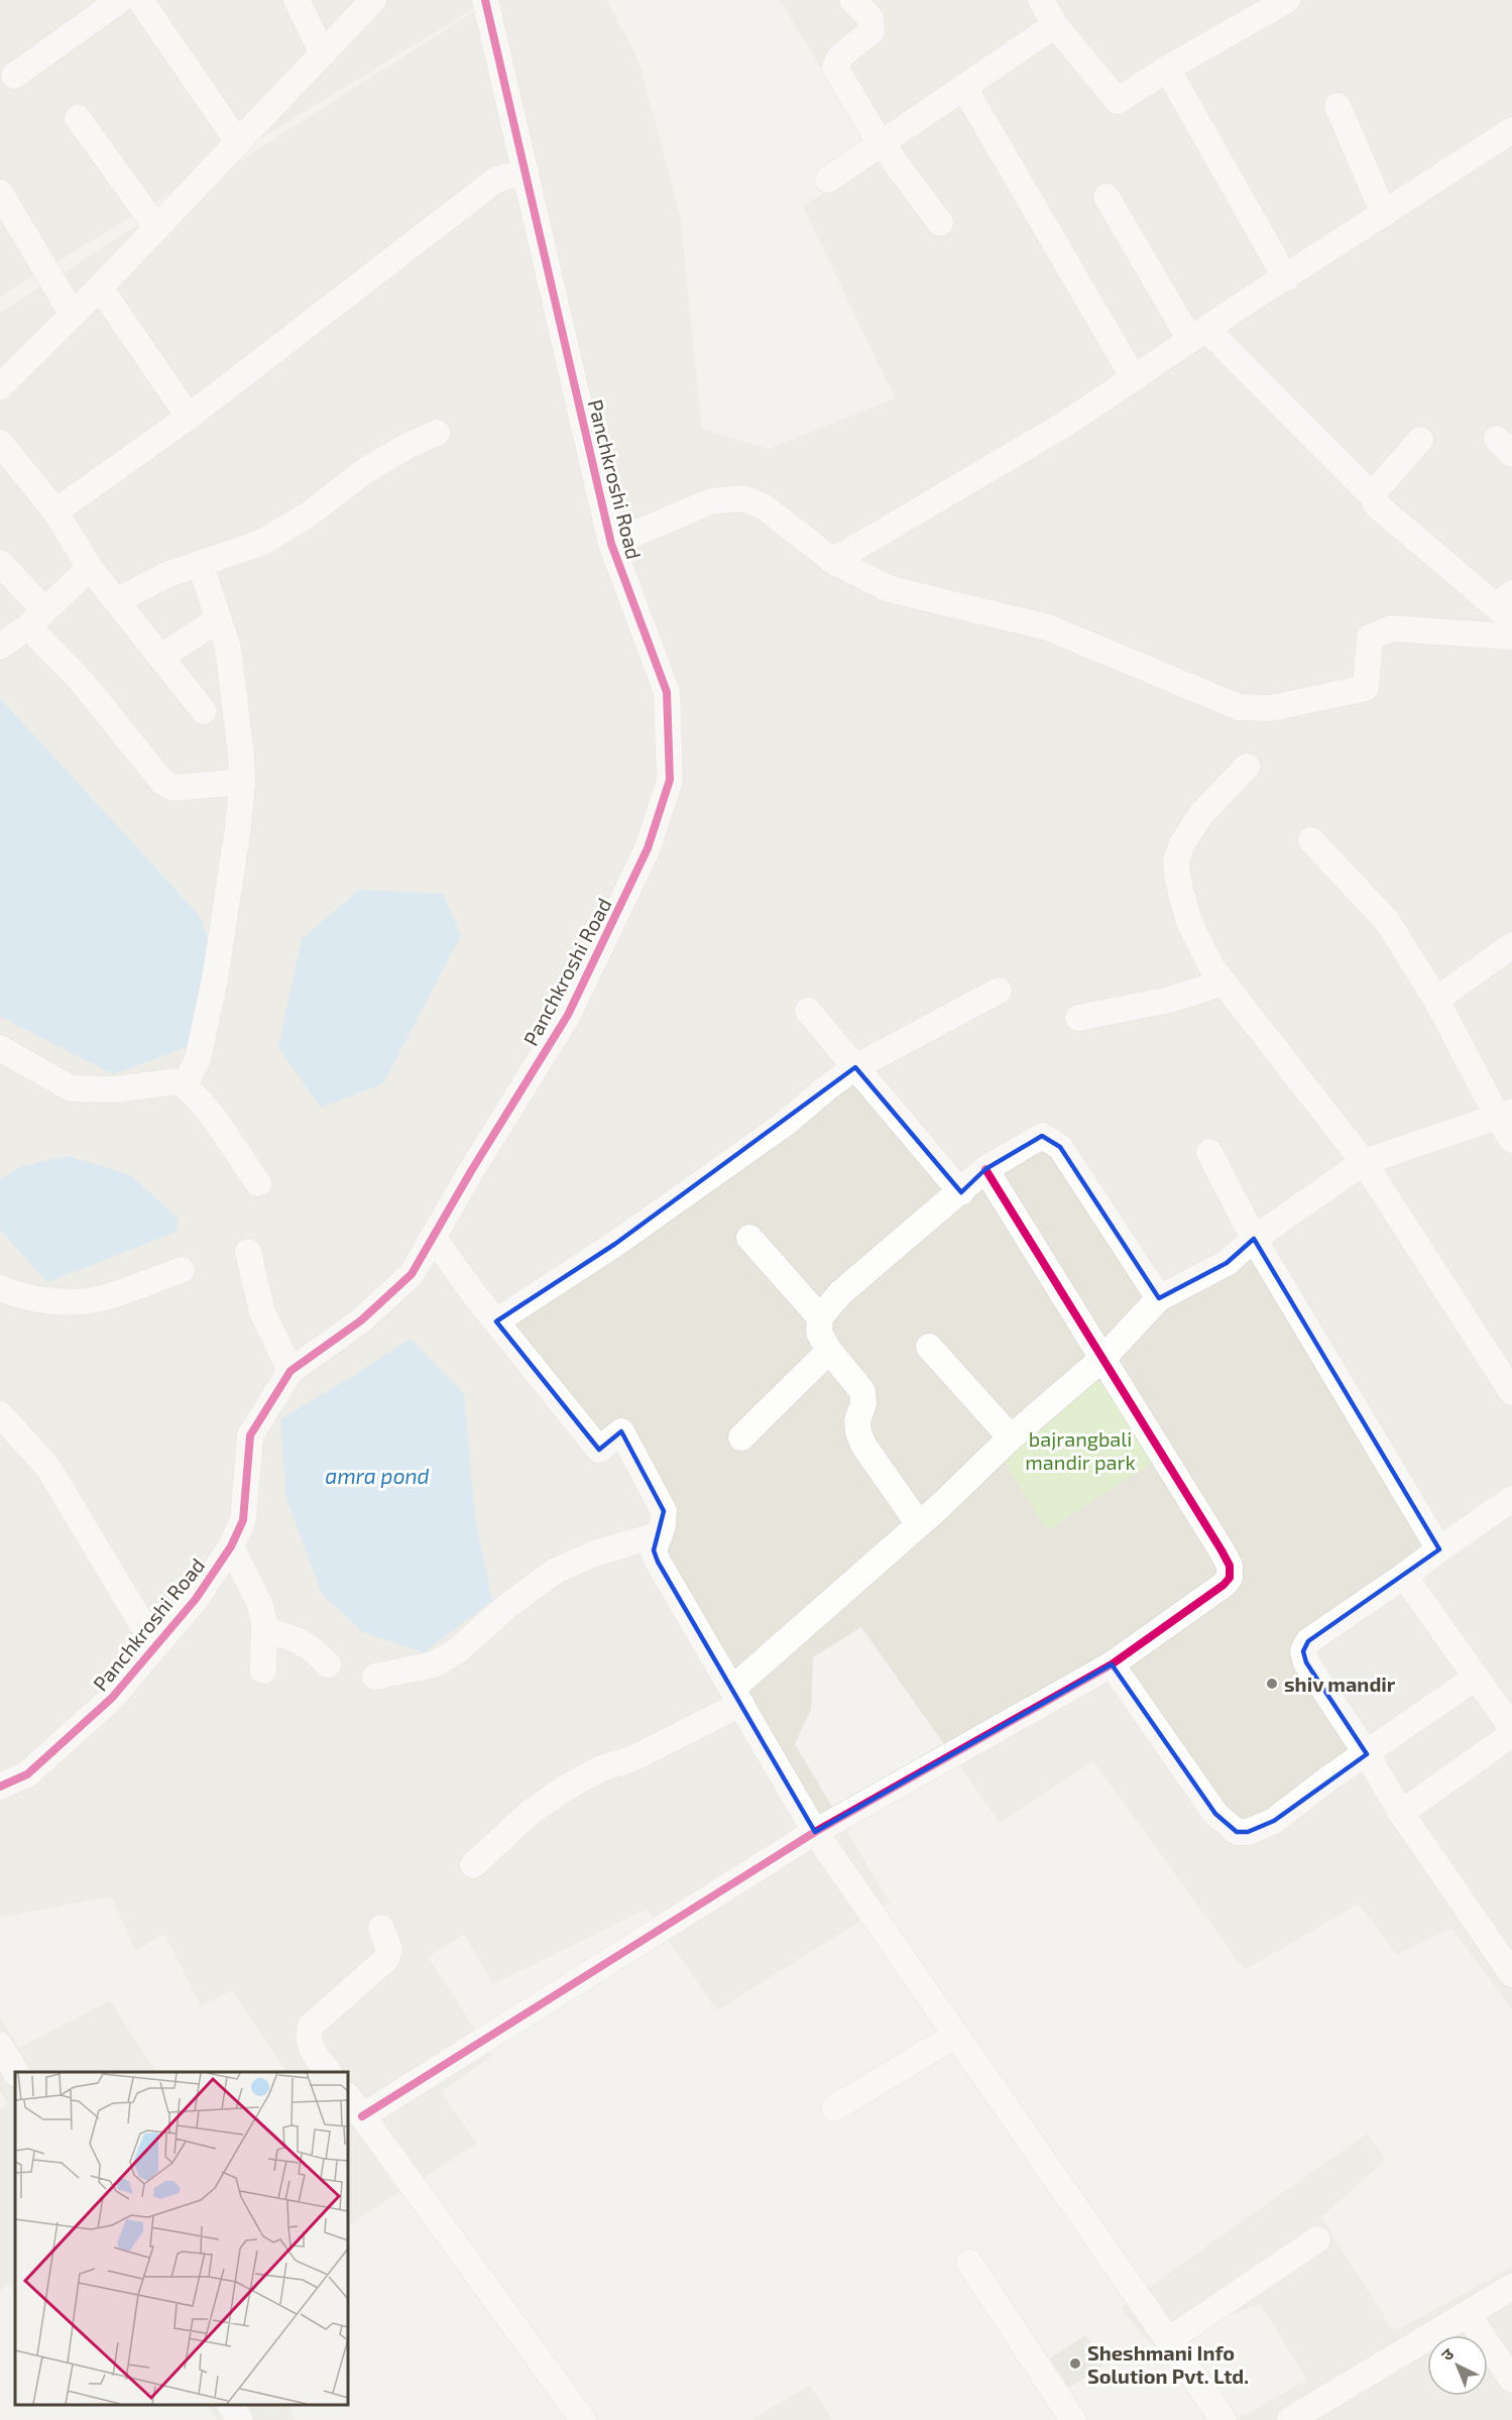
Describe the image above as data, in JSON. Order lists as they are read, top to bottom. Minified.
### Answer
{"streets":{"street":["Panchkroshi Road"]},"water":["amra pond"],"parks":["bajrangbali mandir park"],"places":["shiv mandir","Sheshmani Info Solution Pvt. Ltd."],"north":"top left"}
